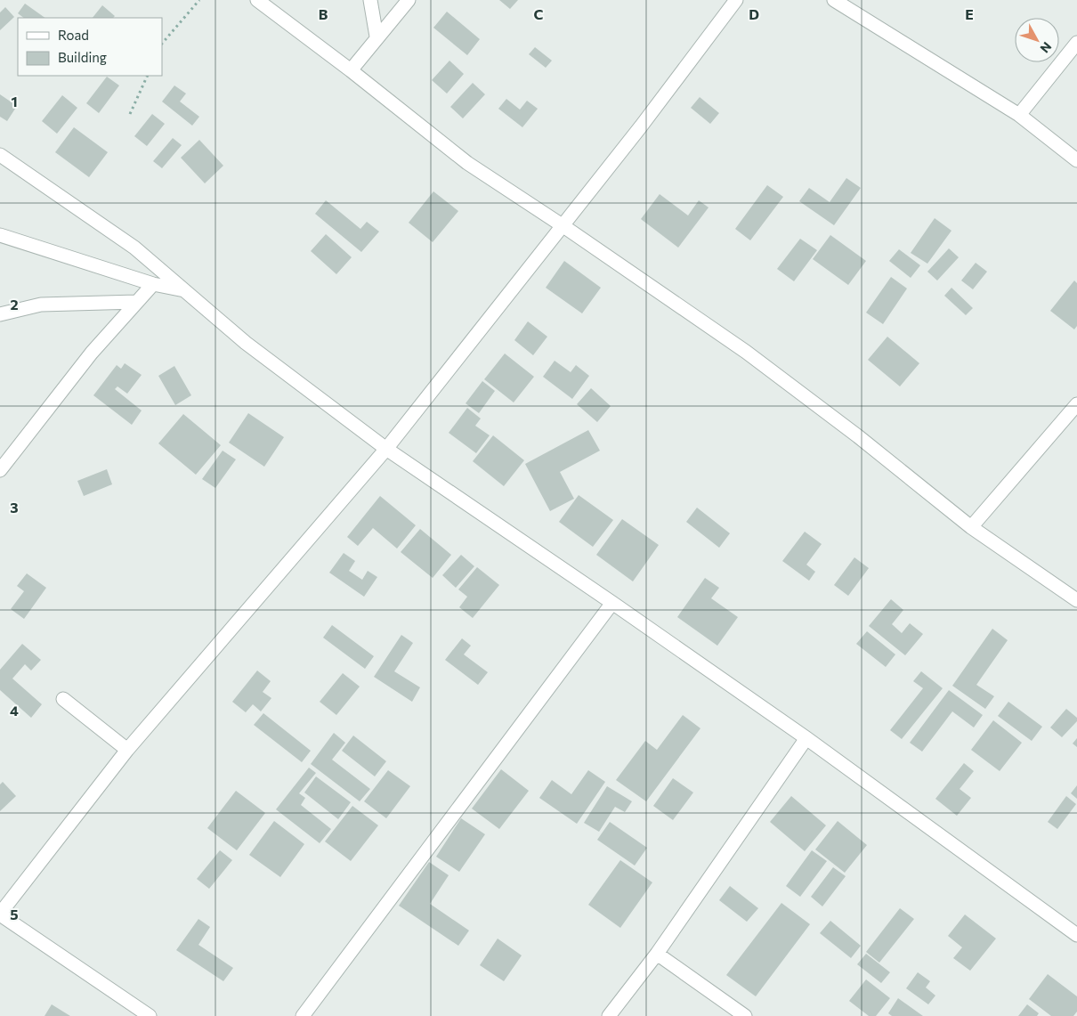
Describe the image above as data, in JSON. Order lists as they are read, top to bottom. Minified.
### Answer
{"legend":["Road","Building"],"north":"bottom right","grid":{"columns":["B","C","D","E"],"rows":["1","2","3","4","5"]}}
